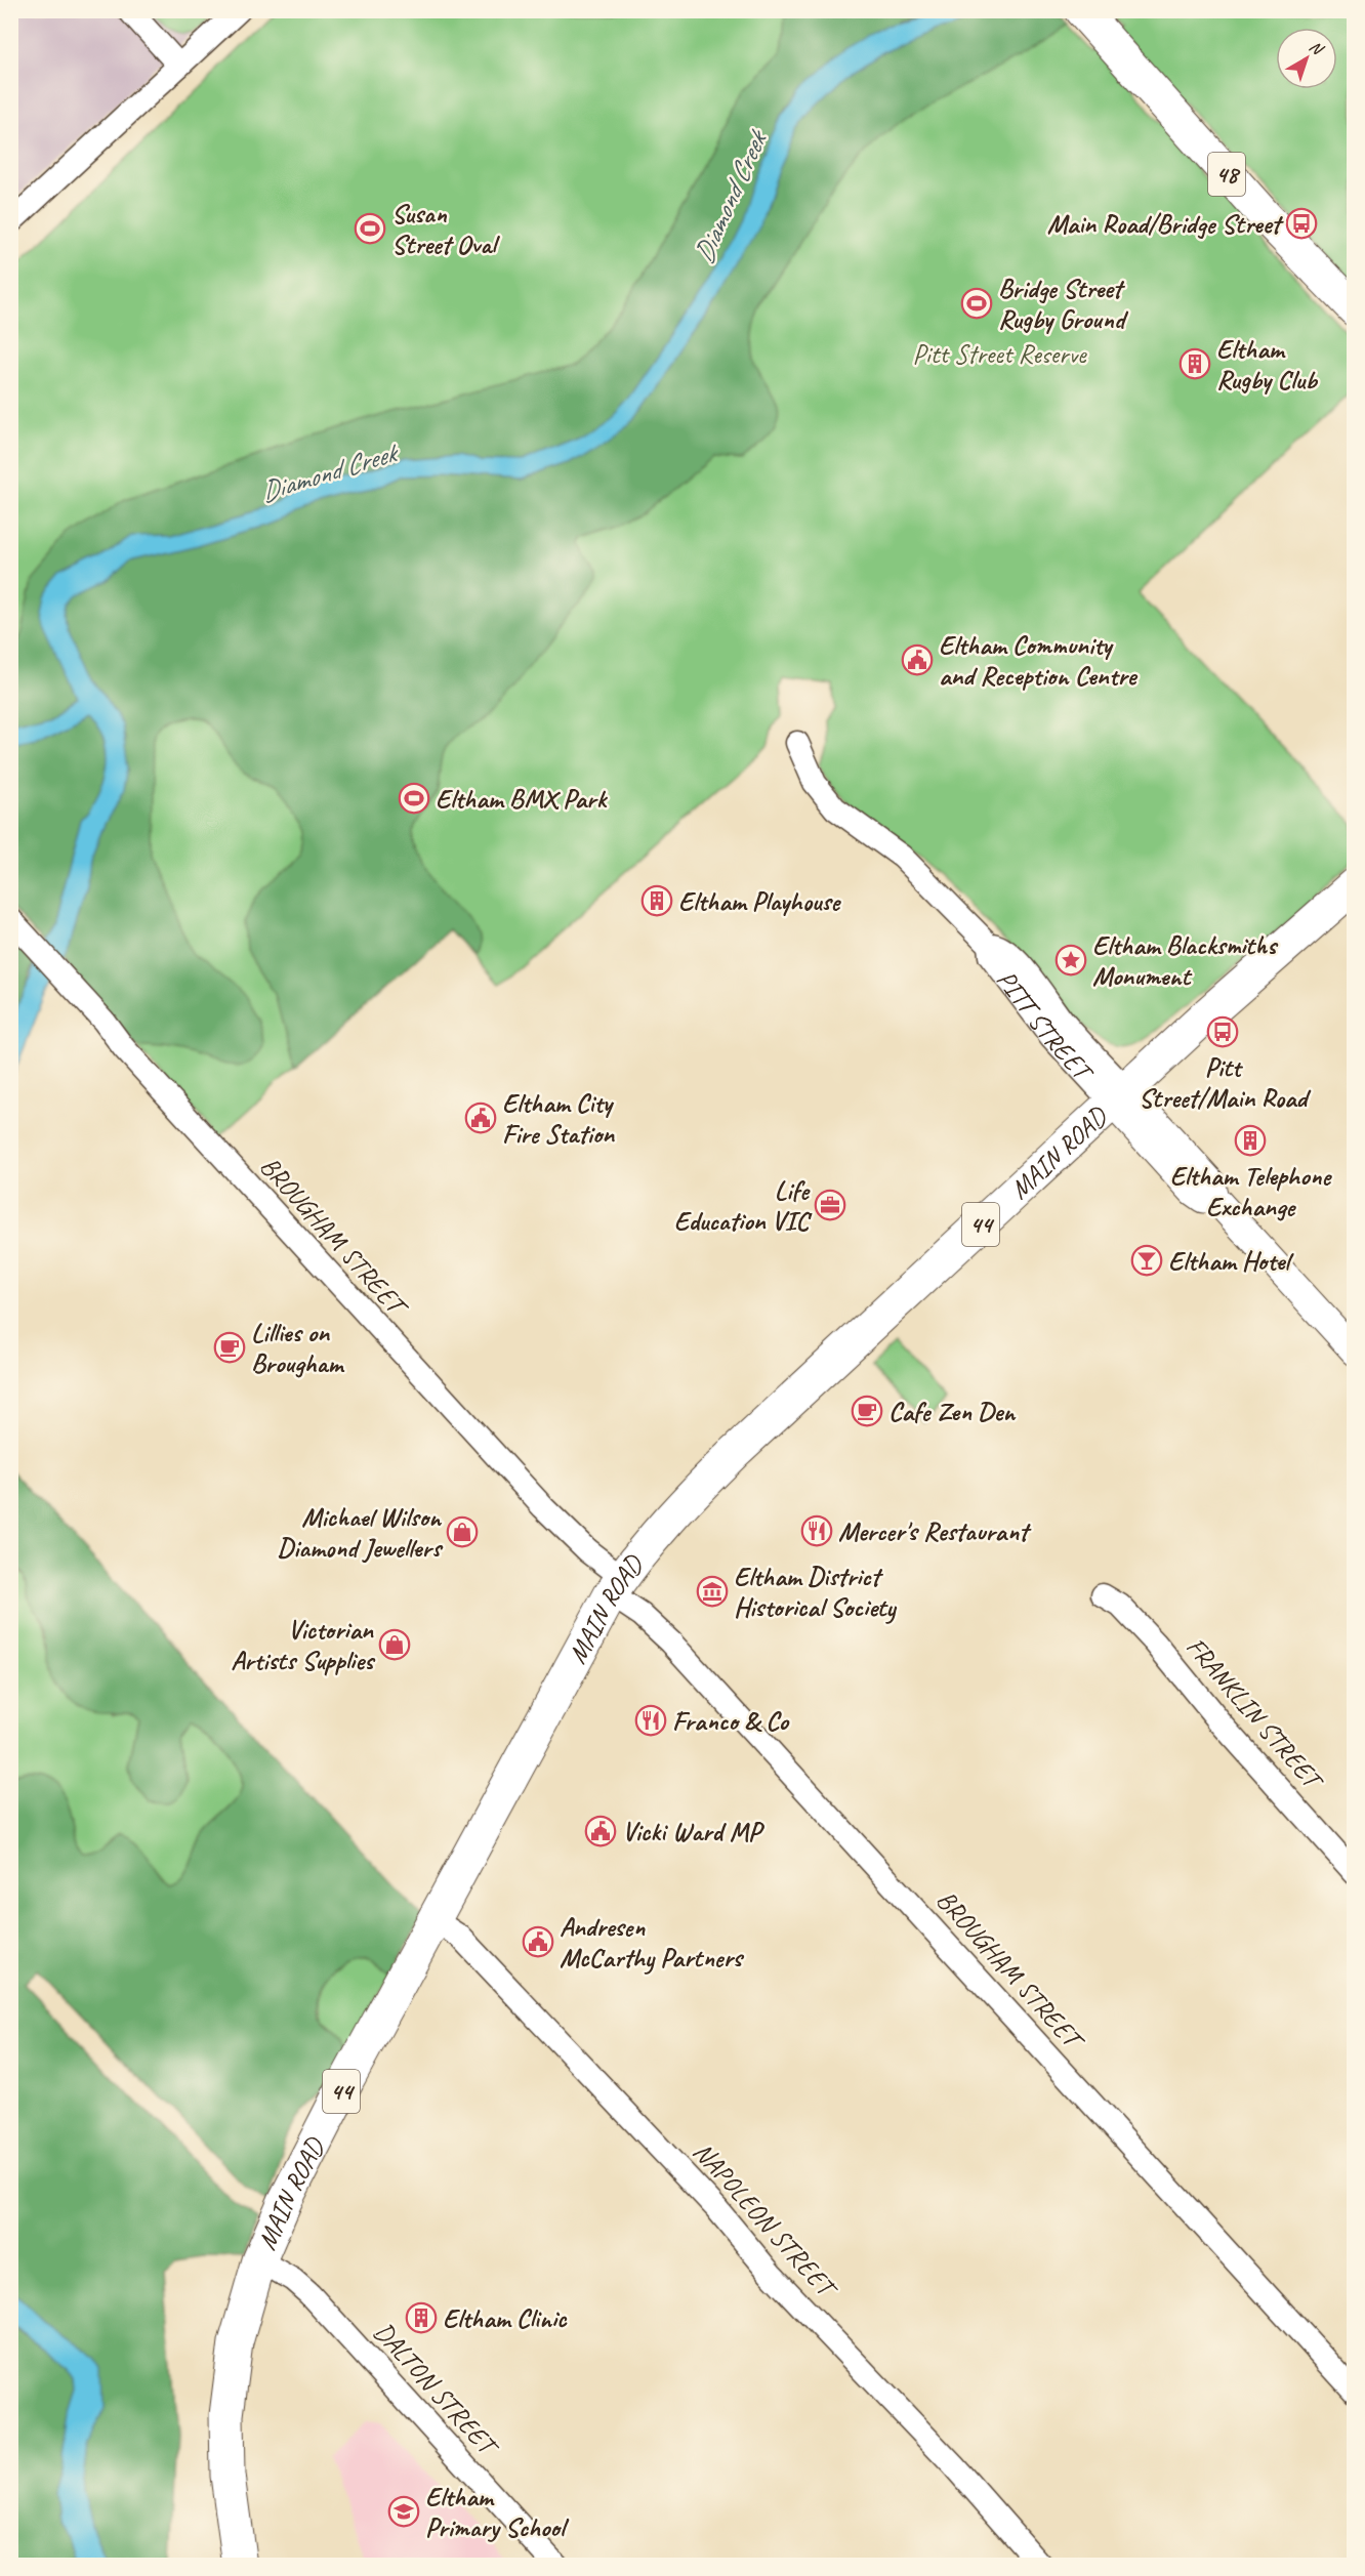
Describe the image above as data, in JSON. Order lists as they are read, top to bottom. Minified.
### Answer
{"streets":{"main road":["48","MAIN ROAD","44"],"street":["PITT STREET","BROUGHAM STREET","FRANKLIN STREET","NAPOLEON STREET","DALTON STREET"]},"crossings":[["PITT STREET","MAIN ROAD"],["MAIN ROAD","BROUGHAM STREET"],["MAIN ROAD","NAPOLEON STREET"],["MAIN ROAD","DALTON STREET"]],"water":["Diamond Creek"],"parks":["Pitt Street Reserve"],"places":{"bus stop":["Main Road/Bridge Street","Pitt Street/Main Road"],"sports":["Susan Street Oval","Bridge Street Rugby Ground","Eltham BMX Park"],"building":["Eltham Rugby Club","Eltham Playhouse","Eltham Telephone Exchange","Eltham Clinic"],"public building":["Eltham Community and Reception Centre","Eltham City Fire Station","Vicki Ward MP","Andresen McCarthy Partners"],"place":["Eltham Blacksmiths Monument"],"office":["Life Education VIC"],"bar":["Eltham Hotel"],"cafe":["Lillies on Brougham","Cafe Zen Den"],"restaurant":["Mercer's Restaurant","Franco & Co"],"shop":["Michael Wilson Diamond Jewellers","Victorian Artists Supplies"],"museum":["Eltham District Historical Society"],"school or university":["Eltham Primary School"]},"north":"top right"}
